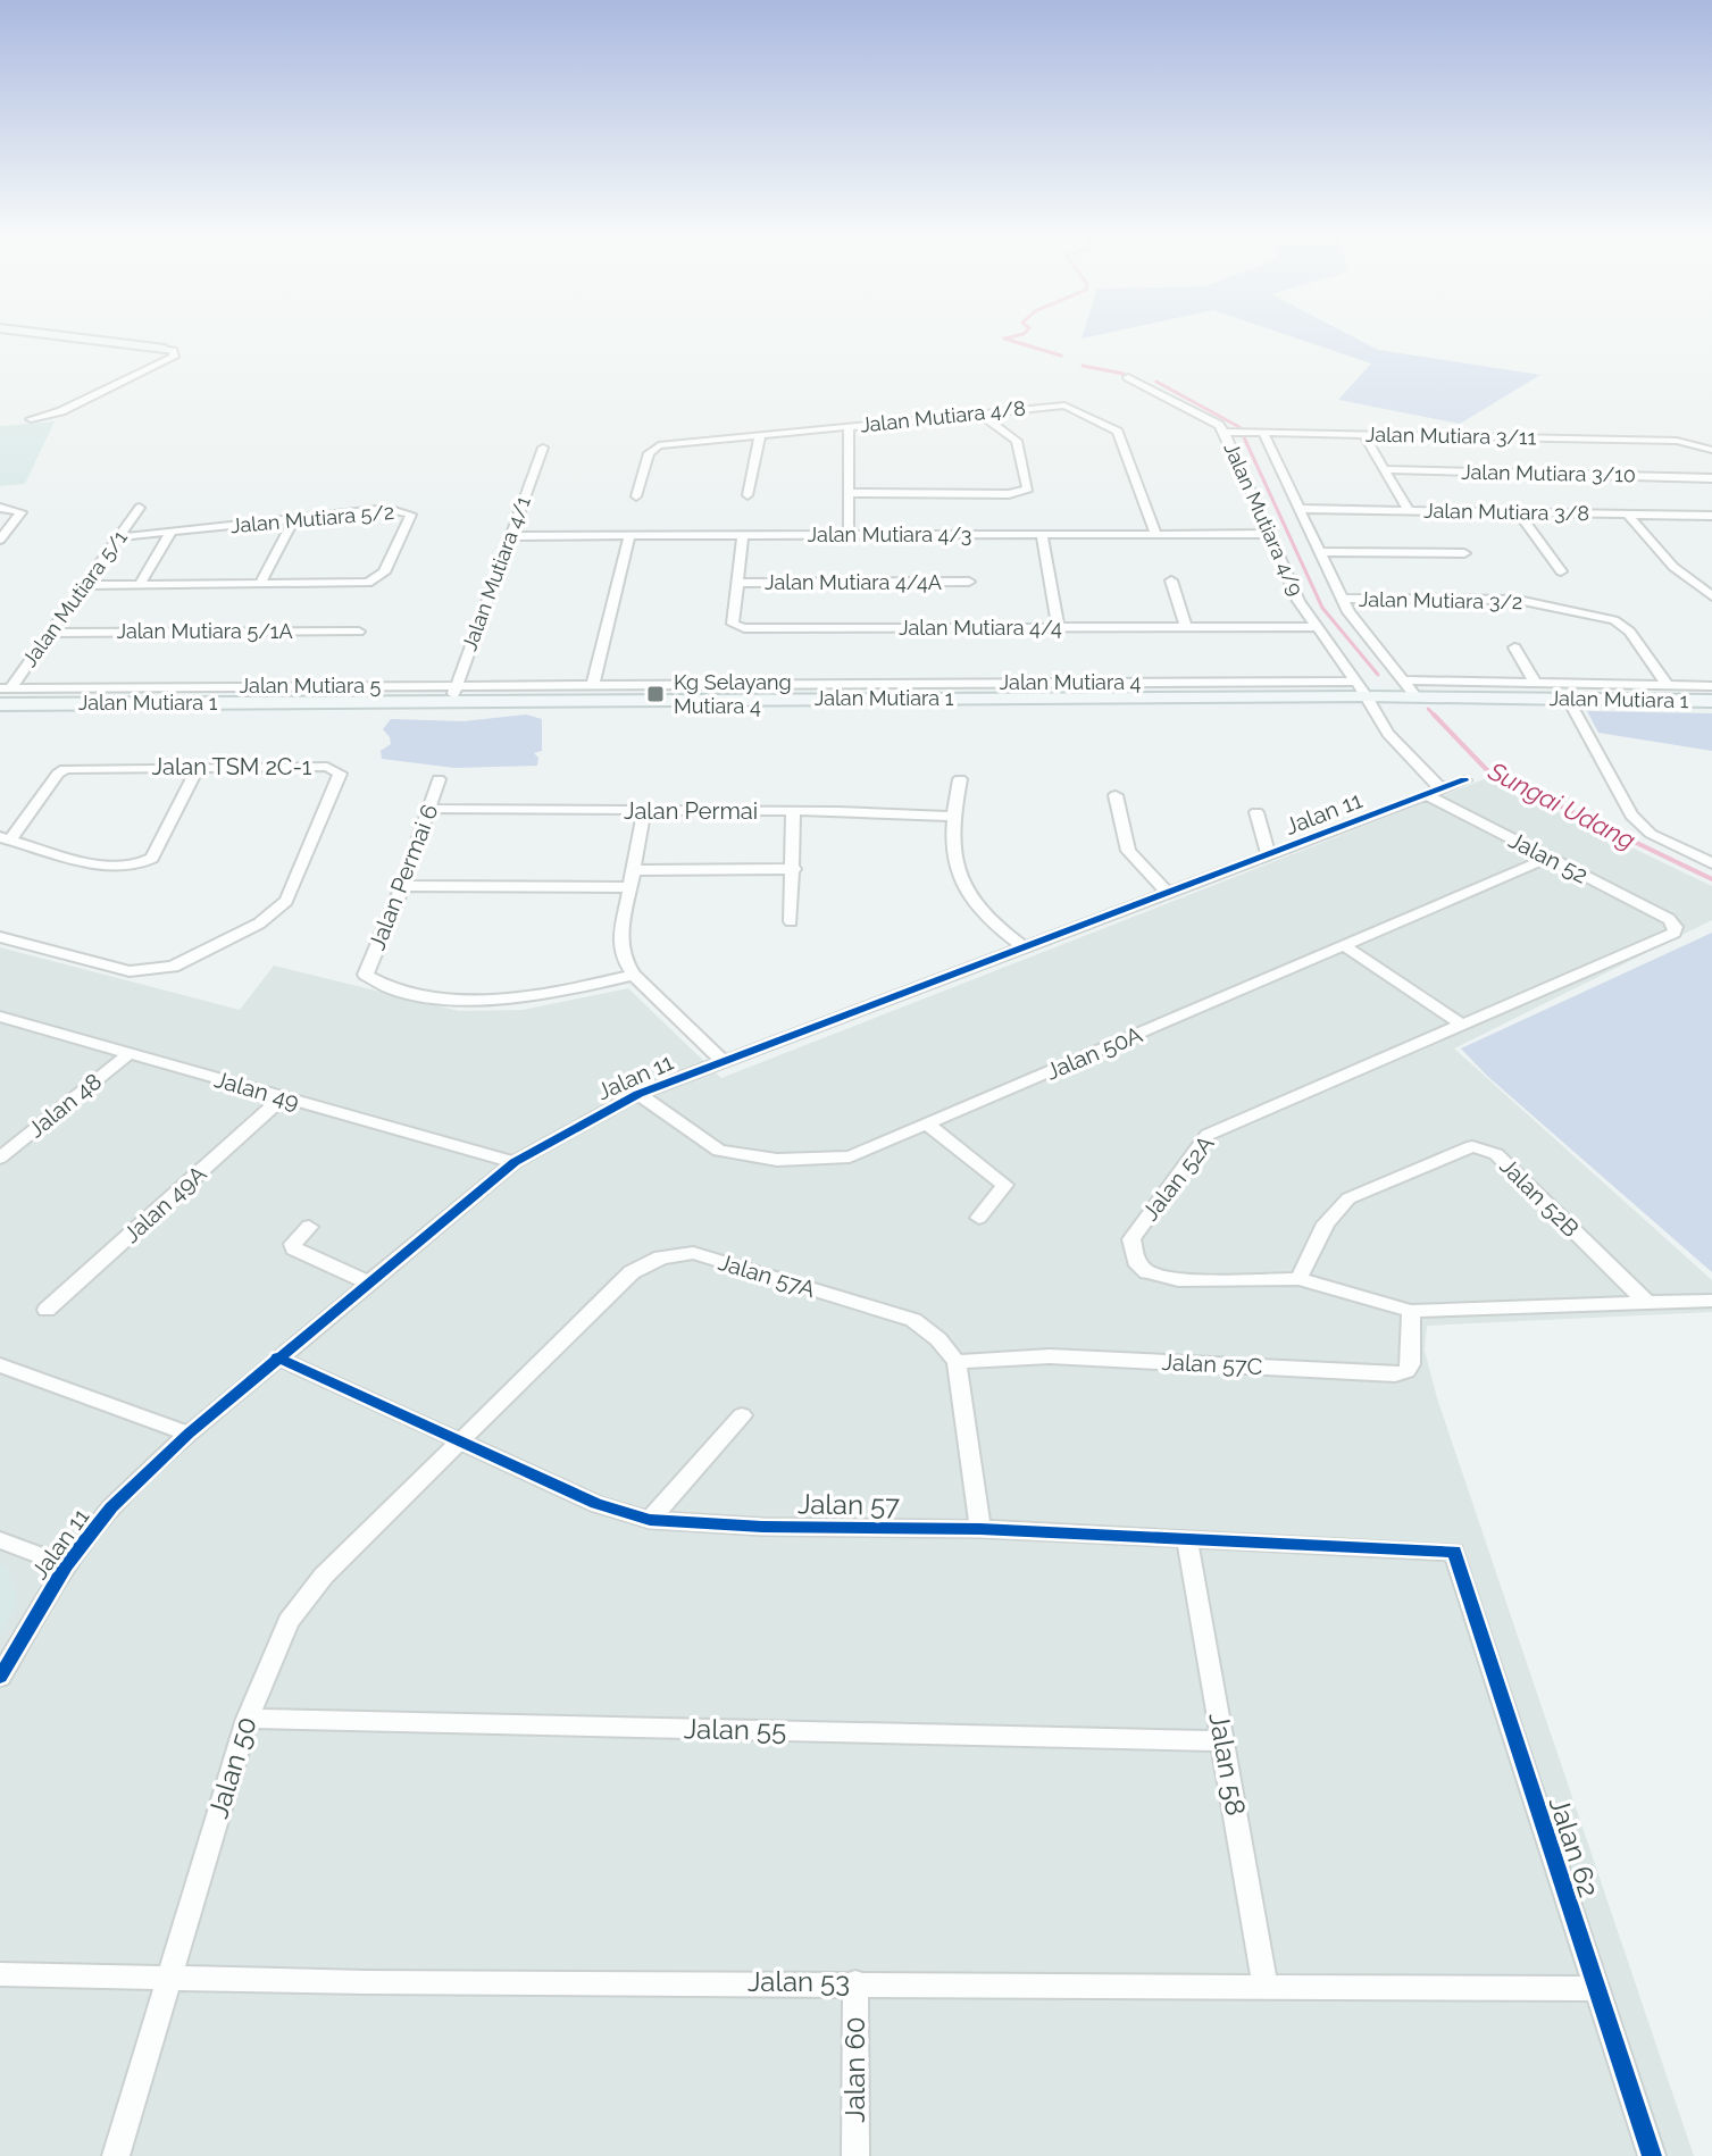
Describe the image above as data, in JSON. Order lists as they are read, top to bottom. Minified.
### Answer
{"streets":{"street":["Jalan Mutiara 4/8","Jalan Mutiara 3/11","Jalan Mutiara 3/10","Jalan Mutiara 3/8","Jalan Mutiara 5/2","Jalan Mutiara 4/9","Jalan Mutiara 4/3","Jalan Mutiara 4/1","Jalan Mutiara 4/4A","Jalan Mutiara 5/1","Jalan Mutiara 3/2","Jalan Mutiara 4/4","Jalan Mutiara 5/1A","Jalan Mutiara 4","Jalan Mutiara 5","Jalan Mutiara 1","Jalan TSM 2C-1","Jalan Permai","Jalan 11","Jalan 52","Jalan Permai 6","Jalan 50A","Jalan 49","Jalan 48","Jalan 52A","Jalan 52B","Jalan 49A","Jalan 57A","Jalan 57C","Jalan 57","Jalan 55","Jalan 58","Jalan 50","Jalan 62","Jalan 53","Jalan 60"]},"crossings":[["Jalan Mutiara 4/8","Jalan Mutiara 4/3"],["Jalan Mutiara 3/11","Jalan Mutiara 4/9"],["Jalan Mutiara 5/2","Jalan Mutiara 5/1"],["Jalan Mutiara 4/9","Jalan Mutiara 4/3"],["Jalan Mutiara 4/9","Jalan Mutiara 4/4"],["Jalan Mutiara 4/9","Jalan Mutiara 4"],["Jalan Mutiara 4/9","Jalan Mutiara 1"],["Jalan Mutiara 4/9","Jalan 52"],["Jalan Mutiara 4/3","Jalan Mutiara 4/1"],["Jalan Mutiara 4/3","Jalan Mutiara 4/4"],["Jalan Mutiara 4/1","Jalan Mutiara 4"],["Jalan Mutiara 4/1","Jalan Mutiara 5"],["Jalan Mutiara 4/1","Jalan Mutiara 1"],["Jalan Mutiara 4/4A","Jalan Mutiara 4/4"],["Jalan Mutiara 5/1","Jalan Mutiara 5/1A"],["Jalan Mutiara 5/1","Jalan Mutiara 5"],["Jalan Mutiara 4","Jalan Mutiara 5"],["Jalan Mutiara 4","Jalan Mutiara 1"],["Jalan Mutiara 4","Jalan 52"],["Jalan Mutiara 5","Jalan Mutiara 1"],["Jalan Mutiara 1","Jalan 52"],["Jalan Permai","Jalan Permai 6"],["Jalan 11","Jalan 52"],["Jalan 11","Jalan 50A"],["Jalan 11","Jalan 49"],["Jalan 11","Jalan 57"],["Jalan 52","Jalan 50A"],["Jalan 52","Jalan 52A"],["Jalan 49","Jalan 48"],["Jalan 49","Jalan 49A"],["Jalan 52A","Jalan 52B"],["Jalan 52A","Jalan 57C"],["Jalan 57A","Jalan 57C"],["Jalan 57A","Jalan 57"],["Jalan 57A","Jalan 50"],["Jalan 57","Jalan 58"],["Jalan 57","Jalan 50"],["Jalan 57","Jalan 62"],["Jalan 55","Jalan 58"],["Jalan 55","Jalan 50"],["Jalan 58","Jalan 53"],["Jalan 50","Jalan 53"],["Jalan 62","Jalan 53"],["Jalan 53","Jalan 60"]],"water":["Sungai Udang"],"places":{"transit":["Kg Selayang Mutiara 4"]}}
